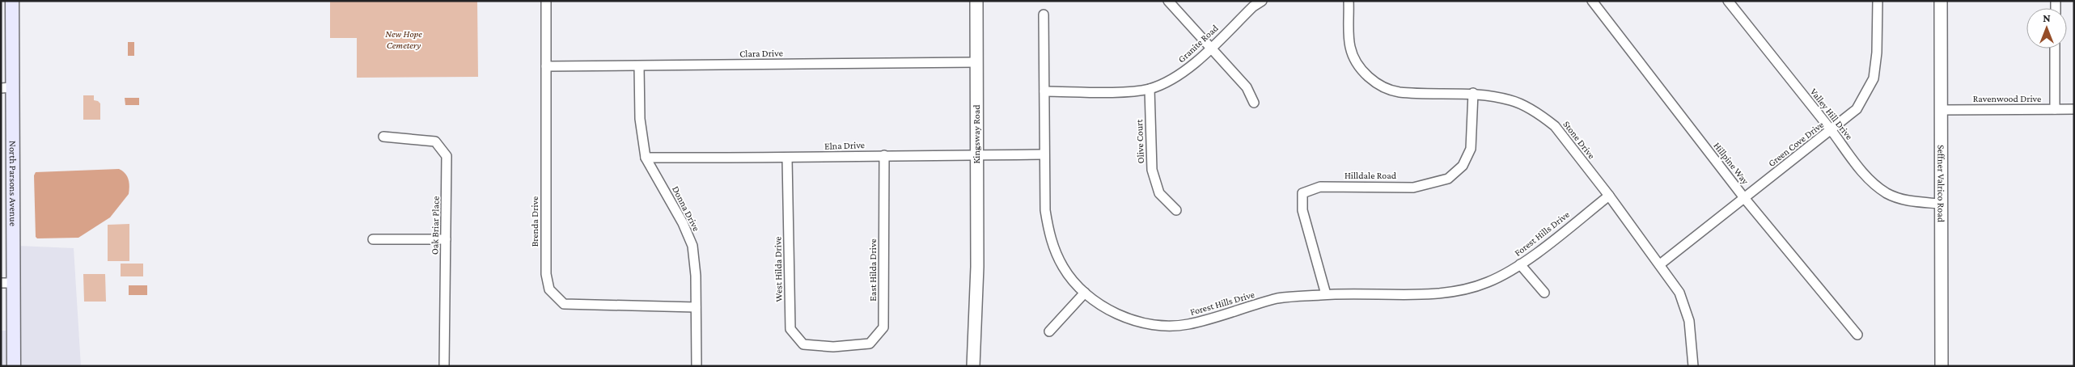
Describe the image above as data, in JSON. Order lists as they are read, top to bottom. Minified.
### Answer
{"streets":{"main road":["North Parsons Avenue"],"street":["Granite Road","Clara Drive","Ravenwood Drive","Valley Hill Drive","Kingsway Road","Stone Drive","Olive Court","Green Cove Drive","Elna Drive","Hillpine Way","Hilldale Road","Seffner Valrico Road","Donna Drive","Brenda Drive","Oak Briar Place","Forest Hills Drive","West Hilda Drive","East Hilda Drive"]},"crossings":[["Granite Road","Olive Court"],["Granite Road","Forest Hills Drive"],["Clara Drive","Kingsway Road"],["Clara Drive","Donna Drive"],["Clara Drive","Brenda Drive"],["Ravenwood Drive","Seffner Valrico Road"],["Valley Hill Drive","Green Cove Drive"],["Valley Hill Drive","Seffner Valrico Road"],["Kingsway Road","Elna Drive"],["Stone Drive","Green Cove Drive"],["Stone Drive","Hilldale Road"],["Stone Drive","Forest Hills Drive"],["Green Cove Drive","Hillpine Way"],["Elna Drive","Donna Drive"],["Elna Drive","Forest Hills Drive"],["Elna Drive","West Hilda Drive"],["Elna Drive","East Hilda Drive"],["Hilldale Road","Forest Hills Drive"],["Donna Drive","Brenda Drive"],["West Hilda Drive","East Hilda Drive"]],"parks":["New Hope Cemetery"],"north":"top"}
